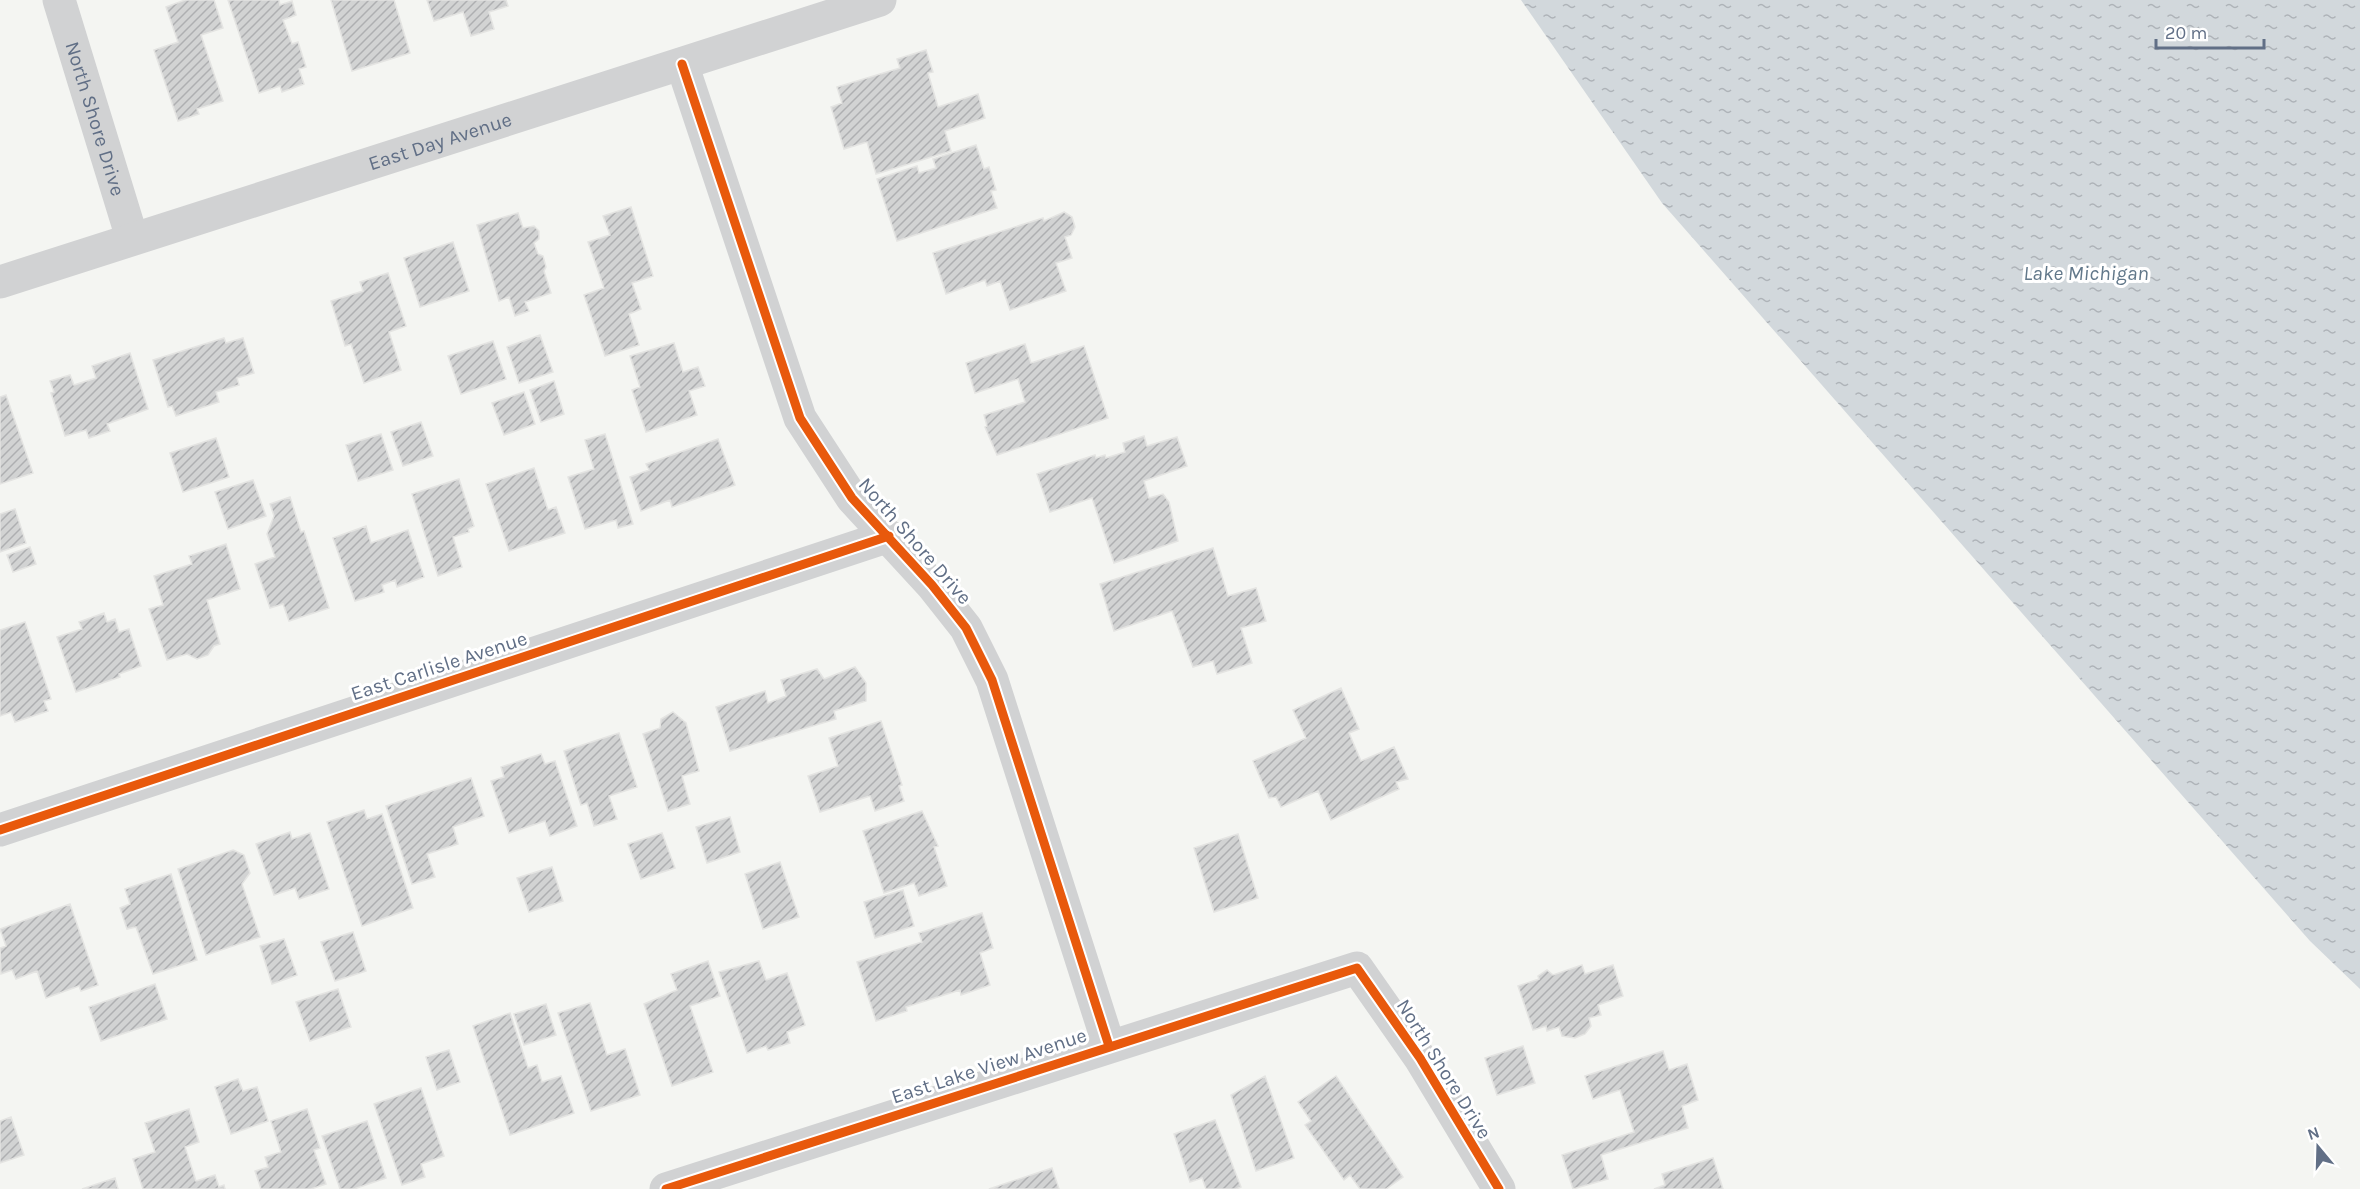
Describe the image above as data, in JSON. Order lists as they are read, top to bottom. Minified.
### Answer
{"streets":{"street":["North Shore Drive","East Day Avenue","East Carlisle Avenue","East Lake View Avenue"]},"crossings":[["North Shore Drive","East Day Avenue"],["North Shore Drive","East Carlisle Avenue"],["North Shore Drive","East Lake View Avenue"]],"water":["Lake Michigan"],"scale_bar":"20 m","north":"top"}
